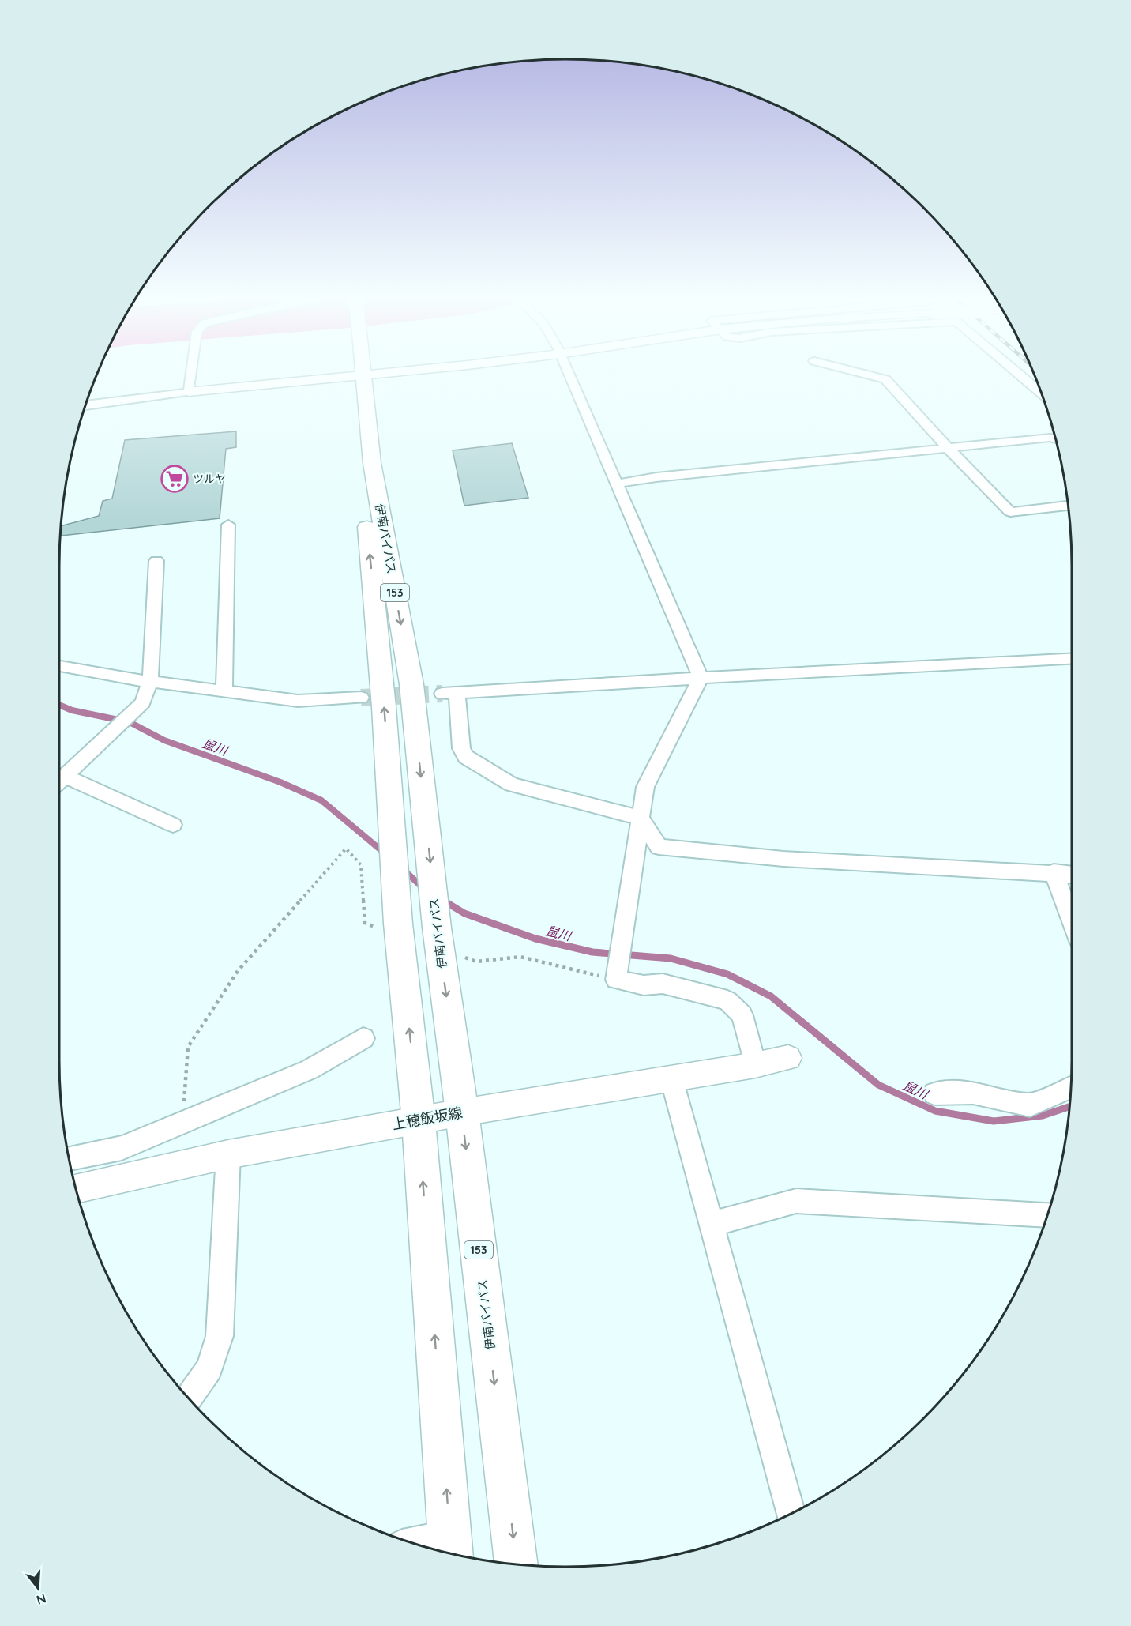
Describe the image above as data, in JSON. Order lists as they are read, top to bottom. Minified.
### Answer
{"streets":{"highway":["伊南バイパス","153"],"street":["上穂飯坂線"]},"crossings":[["伊南バイパス","上穂飯坂線"]],"water":["鼠川"],"places":{"supermarket":["ツルヤ"]},"north":"bottom"}
